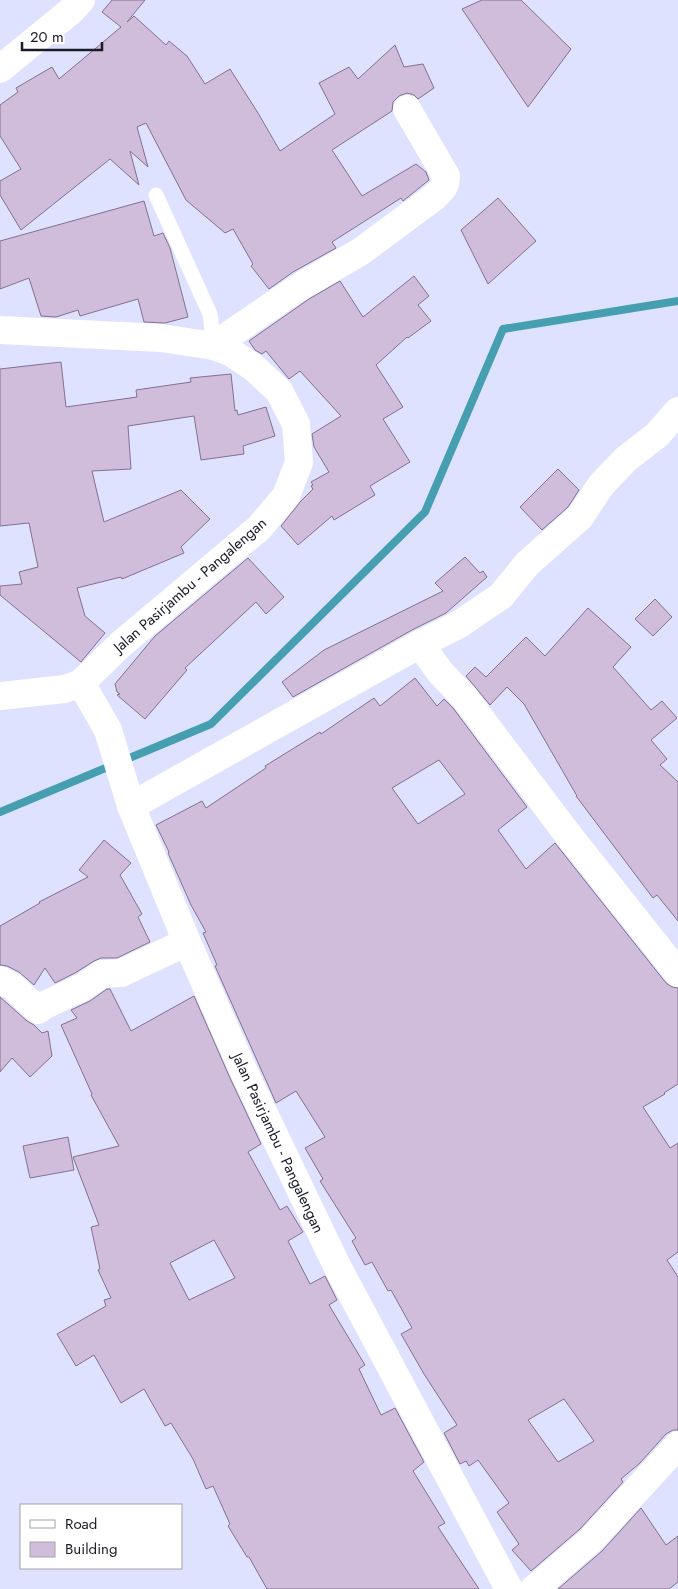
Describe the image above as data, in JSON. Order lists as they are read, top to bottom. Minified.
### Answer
{"streets":{"street":["Jalan Pasirjambu - Pangalengan"]},"legend":["Road","Building"],"scale_bar":"20 m"}
